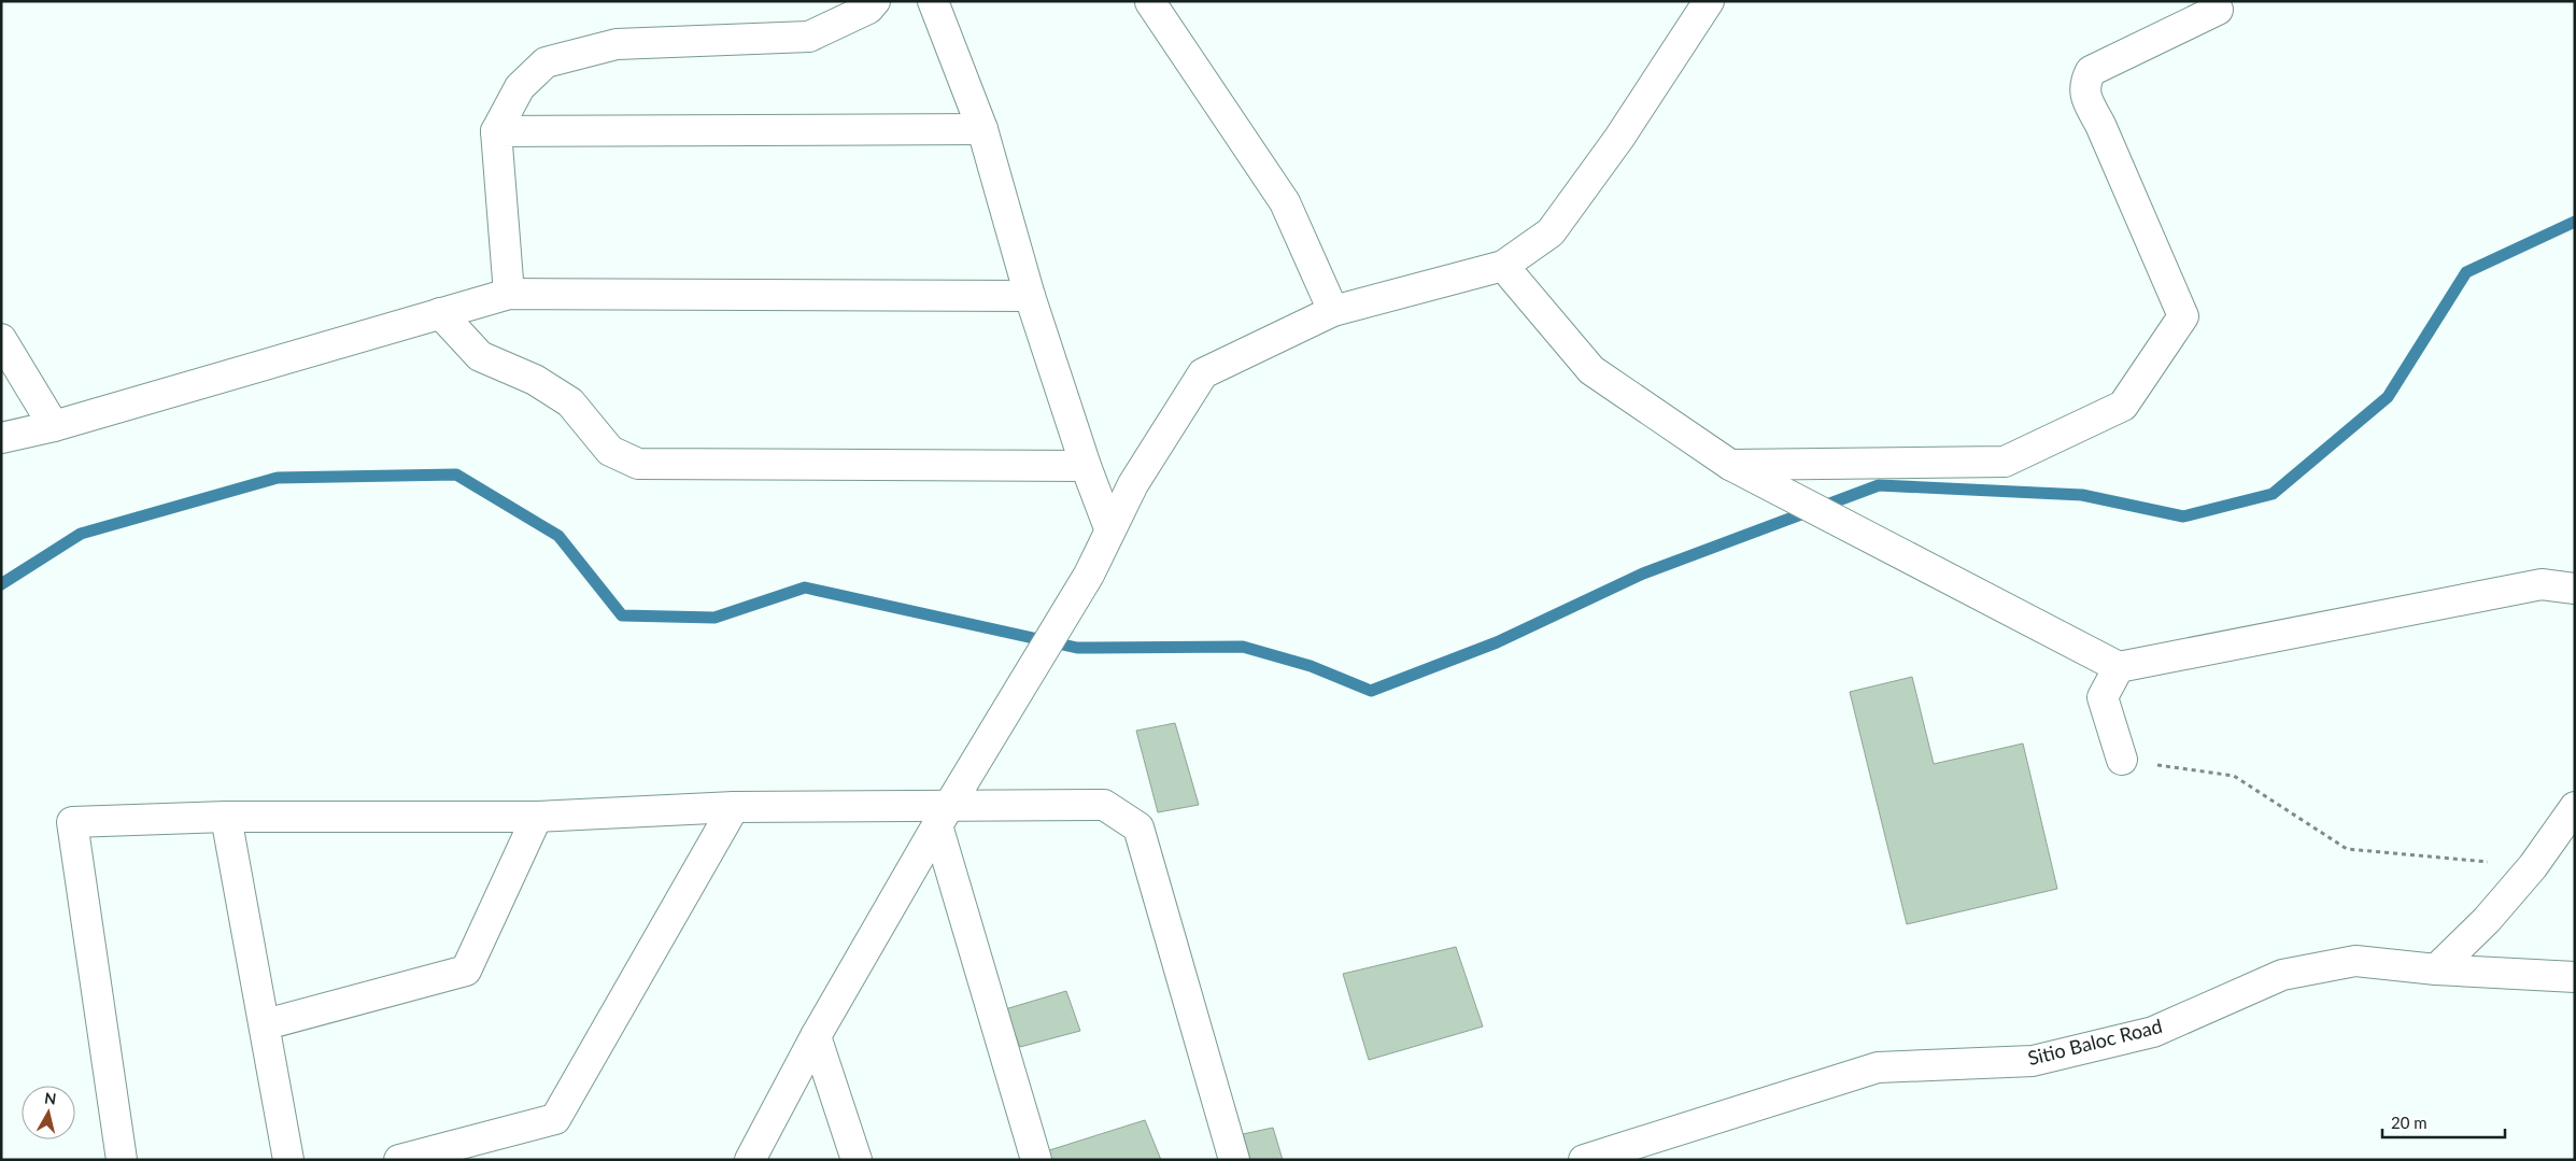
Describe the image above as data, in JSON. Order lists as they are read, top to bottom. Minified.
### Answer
{"streets":{"street":["Sitio Baloc Road"]},"scale_bar":"20 m","north":"top"}
